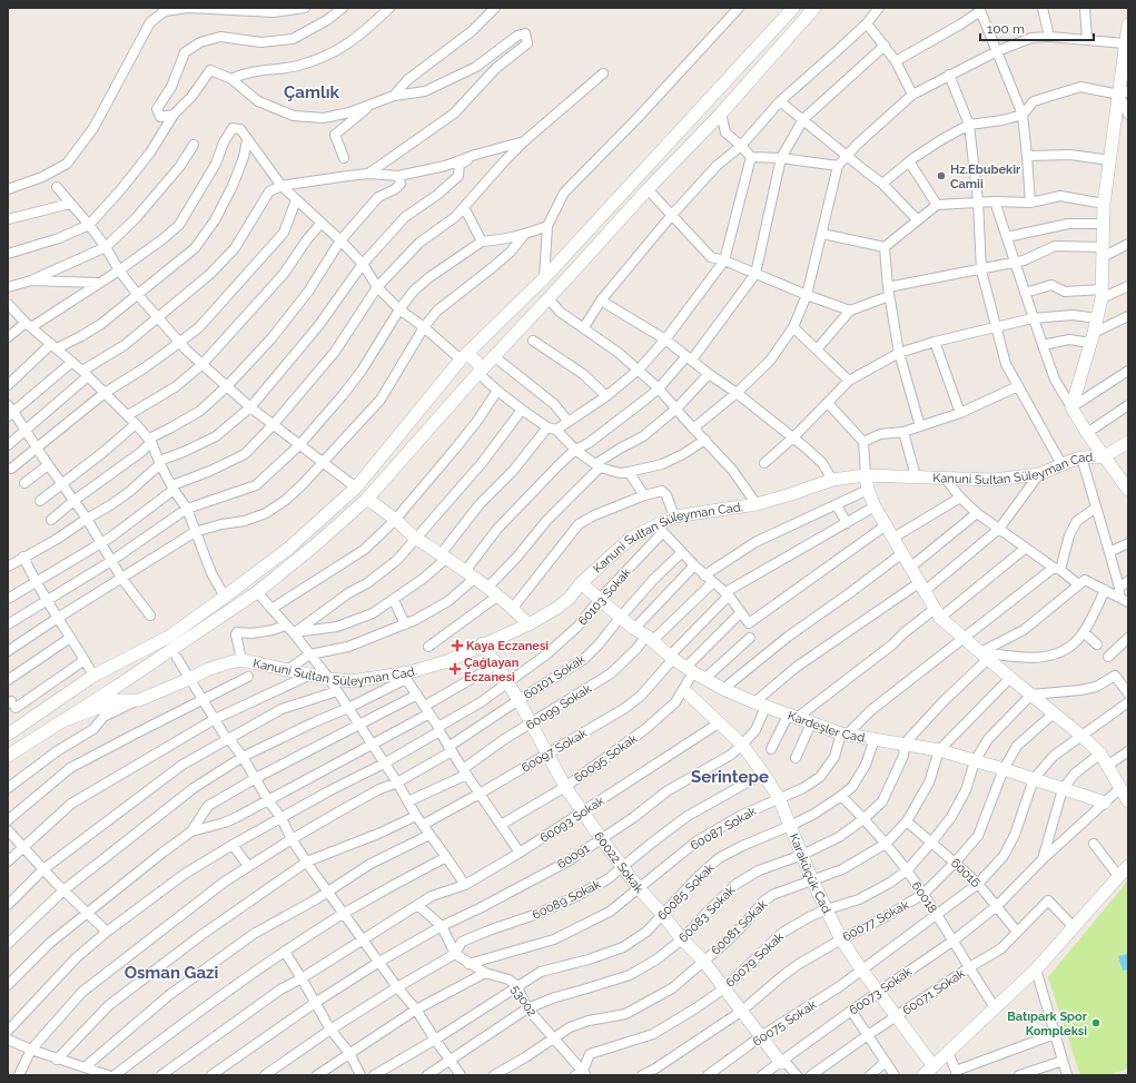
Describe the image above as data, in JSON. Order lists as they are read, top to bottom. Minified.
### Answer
{"streets":{"street":["Kanuni Sultan Süleyman Cad.","60103 Sokak","60101 Sokak","60099 Sokak","Kardeşler Cad.","60097 Sokak","60095 Sokak","60093 Sokak","60087 Sokak","60091","60022 Sokak","60016","Karaküçük Cad.","60085 Sokak","60018","60089 Sokak","60083 Sokak","60077 Sokak","60081 Sokak","60079 Sokak","60073 Sokak","60071 Sokak","53002","60075 Sokak"]},"crossings":[["Kanuni Sultan Süleyman Cad.","60103 Sokak"],["Kanuni Sultan Süleyman Cad.","Kardeşler Cad."],["Kanuni Sultan Süleyman Cad.","60022 Sokak"],["60103 Sokak","Kardeşler Cad."],["60103 Sokak","60022 Sokak"],["60101 Sokak","Kardeşler Cad."],["60101 Sokak","60022 Sokak"],["60099 Sokak","Kardeşler Cad."],["60099 Sokak","60022 Sokak"],["Kardeşler Cad.","60097 Sokak"],["Kardeşler Cad.","60095 Sokak"],["Kardeşler Cad.","60087 Sokak"],["Kardeşler Cad.","60091"],["Kardeşler Cad.","60085 Sokak"],["Kardeşler Cad.","60083 Sokak"],["Kardeşler Cad.","60077 Sokak"],["Kardeşler Cad.","60081 Sokak"],["Kardeşler Cad.","60079 Sokak"],["Kardeşler Cad.","60073 Sokak"],["Kardeşler Cad.","60075 Sokak"],["60097 Sokak","60022 Sokak"],["60095 Sokak","60022 Sokak"],["60095 Sokak","Karaküçük Cad."],["60093 Sokak","60022 Sokak"],["60093 Sokak","Karaküçük Cad."],["60093 Sokak","53002"],["60087 Sokak","60022 Sokak"],["60087 Sokak","Karaküçük Cad."],["60087 Sokak","53002"],["60091","60022 Sokak"],["60091","Karaküçük Cad."],["60091","53002"],["60022 Sokak","60085 Sokak"],["60022 Sokak","60089 Sokak"],["60022 Sokak","60083 Sokak"],["60022 Sokak","60077 Sokak"],["60022 Sokak","60081 Sokak"],["60022 Sokak","60079 Sokak"],["60022 Sokak","60073 Sokak"],["60022 Sokak","60075 Sokak"],["60016","60077 Sokak"],["60016","60081 Sokak"],["60016","60079 Sokak"],["60016","60073 Sokak"],["60016","60071 Sokak"],["60016","60075 Sokak"],["Karaküçük Cad.","60085 Sokak"],["Karaküçük Cad.","60089 Sokak"],["Karaküçük Cad.","60083 Sokak"],["Karaküçük Cad.","60077 Sokak"],["Karaküçük Cad.","60081 Sokak"],["Karaküçük Cad.","60079 Sokak"],["Karaküçük Cad.","60073 Sokak"],["Karaküçük Cad.","60071 Sokak"],["Karaküçük Cad.","60075 Sokak"],["60085 Sokak","60018"],["60085 Sokak","53002"],["60018","60083 Sokak"],["60018","60077 Sokak"],["60018","60081 Sokak"],["60018","60079 Sokak"],["60018","60073 Sokak"],["60018","60071 Sokak"],["60018","60075 Sokak"],["60089 Sokak","53002"],["60083 Sokak","53002"],["60081 Sokak","53002"],["60079 Sokak","53002"]],"districts":["Çamlık","Serintepe","Osman Gazi"],"places":{"other":["Hz.Ebubekir Camii","Batıpark Spor Kompleksi"],"health":["Kaya Eczanesi","Çağlayan Eczanesi"]},"scale_bar":"100 m"}
